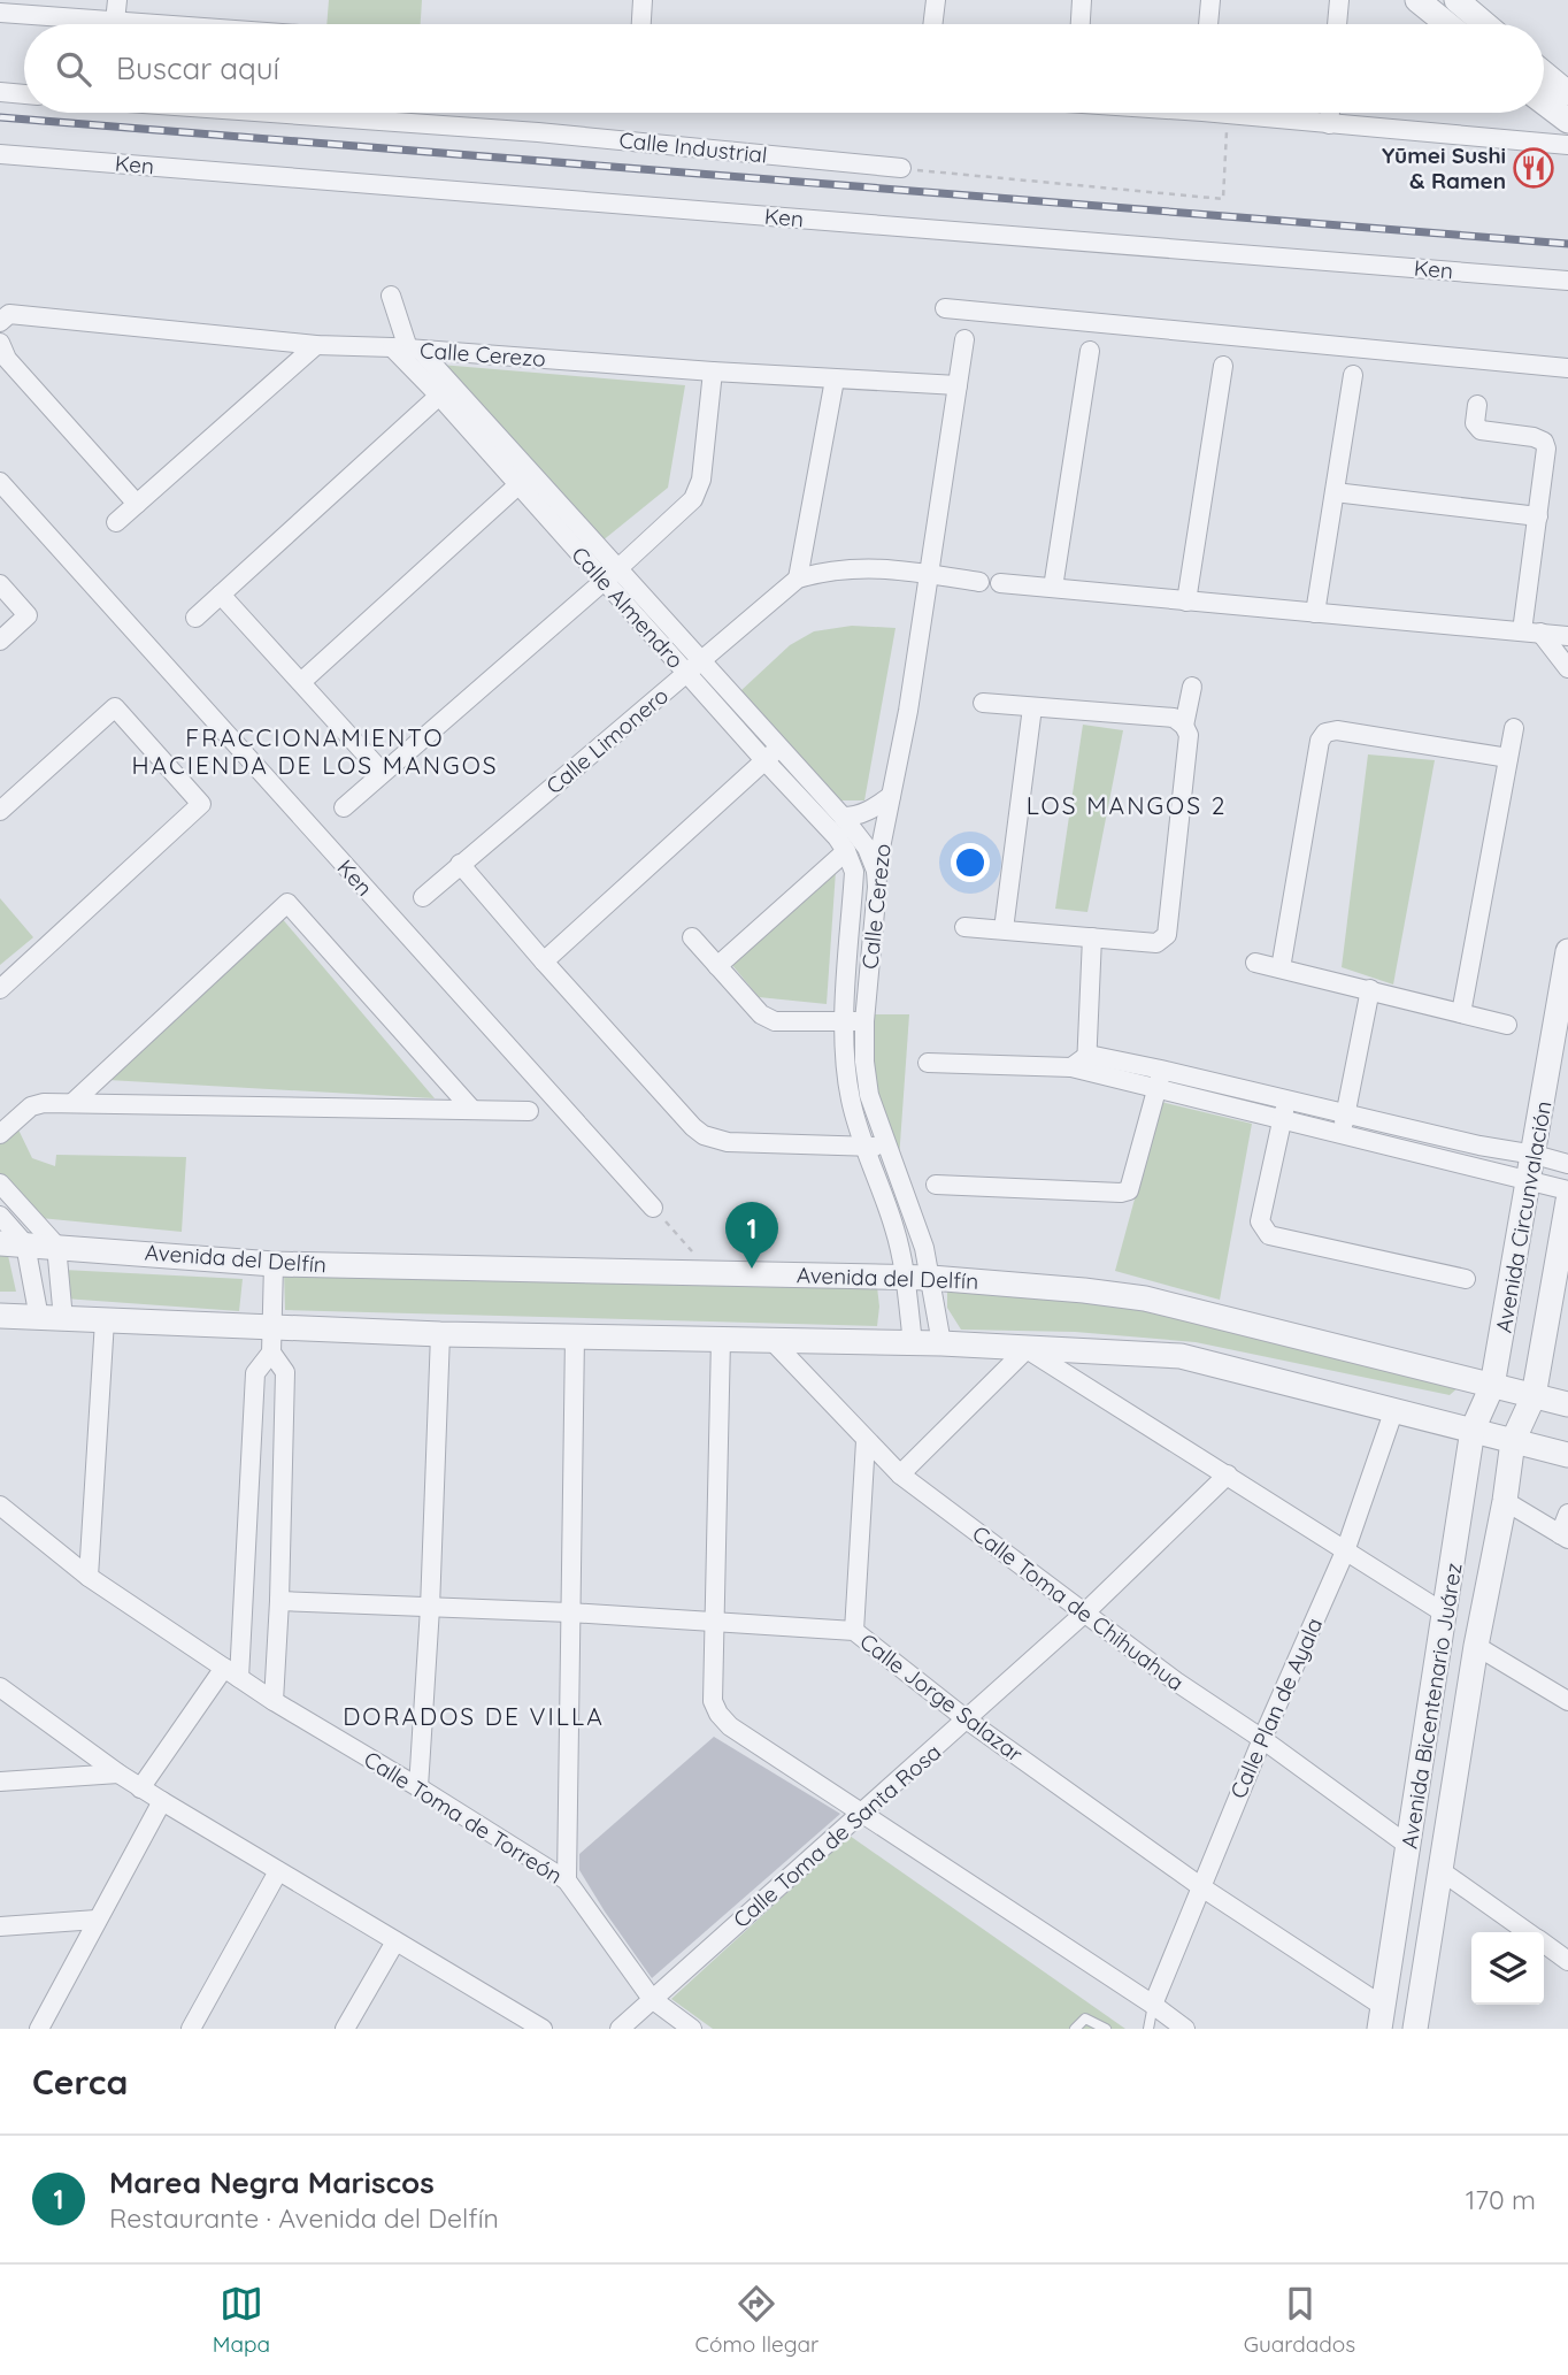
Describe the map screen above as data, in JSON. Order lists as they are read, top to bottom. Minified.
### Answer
{"streets":{"street":["Calle Industrial","Ken","Calle Cerezo","Calle Almendro","Calle Limonero","Avenida Circunvalación","Avenida del Delfín","Calle Toma de Chihuahua","Calle Jorge Salazar","Avenida Bicentenario Juárez","Calle Plan de Ayala","Calle Toma de Torreón","Calle Toma de Santa Rosa"]},"crossings":[["Calle Cerezo","Calle Almendro"],["Calle Cerezo","Calle Limonero"],["Calle Cerezo","Avenida del Delfín"],["Calle Almendro","Calle Limonero"],["Avenida Circunvalación","Avenida del Delfín"],["Avenida Circunvalación","Avenida Bicentenario Juárez"],["Avenida del Delfín","Avenida Bicentenario Juárez"],["Calle Toma de Chihuahua","Avenida Bicentenario Juárez"],["Calle Toma de Chihuahua","Calle Plan de Ayala"],["Calle Toma de Chihuahua","Calle Toma de Santa Rosa"],["Calle Jorge Salazar","Avenida Bicentenario Juárez"],["Calle Jorge Salazar","Calle Plan de Ayala"],["Calle Jorge Salazar","Calle Toma de Santa Rosa"],["Calle Toma de Torreón","Calle Toma de Santa Rosa"]],"districts":["FRACCIONAMIENTO HACIENDA DE LOS MANGOS","LOS MANGOS 2","DORADOS DE VILLA"],"places":{"restaurant":["Yūmei Sushi & Ramen"]},"page":{"search":"Buscar aquí","pins":"1","heading":"Cerca","list":[{"mark":"1","name":"Marea Negra Mariscos","note":"Restaurante · Avenida del Delfín","value":"170 m"}],"nav":["Mapa","Cómo llegar","Guardados"]}}
